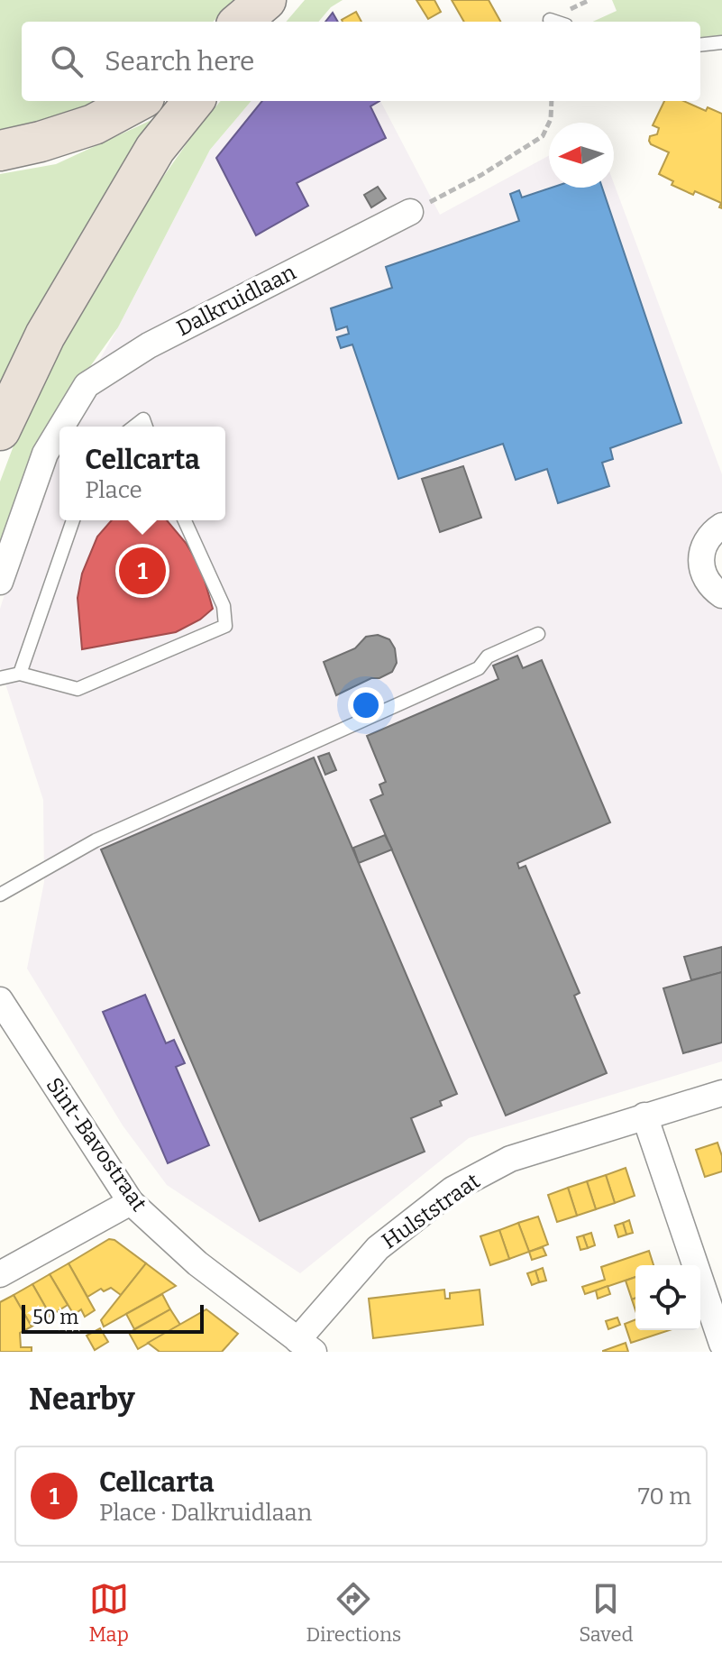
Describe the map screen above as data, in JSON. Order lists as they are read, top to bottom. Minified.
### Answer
{"streets":{"street":["Dalkruidlaan","Sint-Bavostraat","Hulststraat"]},"crossings":[["Sint-Bavostraat","Hulststraat"]],"scale_bar":"50 m","north":"left","page":{"search":"Search here","popup":["Cellcarta","Place"],"pins":"1","scale":"50 m","heading":"Nearby","list":[{"mark":"1","name":"Cellcarta","note":"Place · Dalkruidlaan","value":"70 m"}],"nav":["Map","Directions","Saved"]}}
